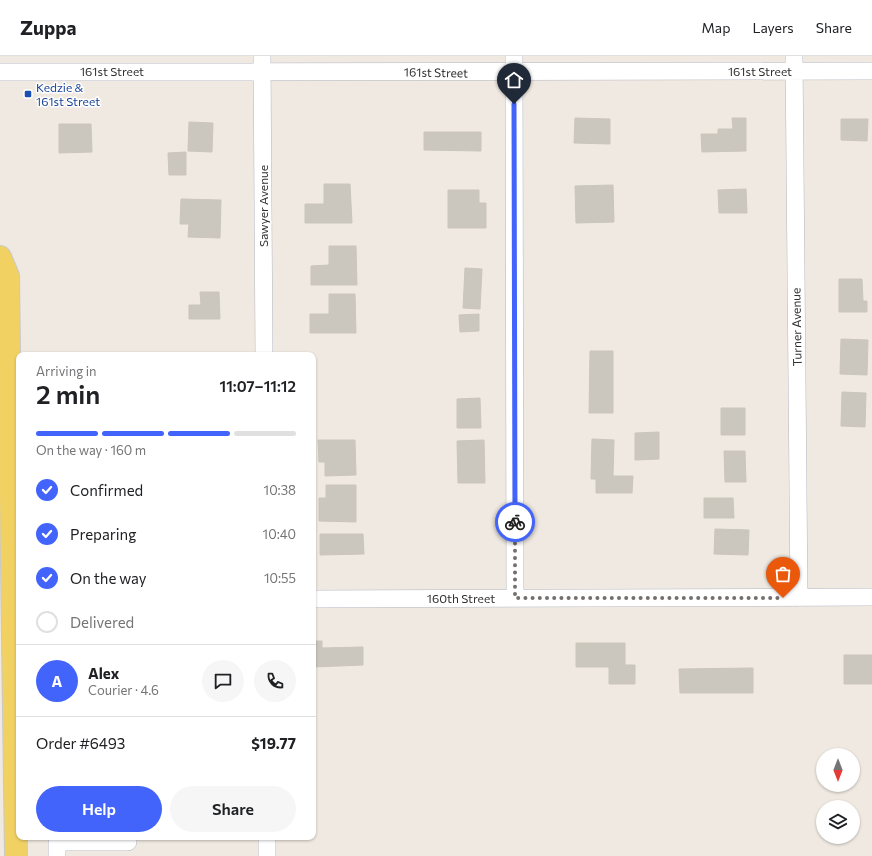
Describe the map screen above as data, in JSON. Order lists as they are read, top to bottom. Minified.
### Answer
{"streets":{"street":["161st Street","Sawyer Avenue","Turner Avenue","160th Street"]},"crossings":[["161st Street","Sawyer Avenue"],["161st Street","Turner Avenue"],["Turner Avenue","160th Street"]],"places":{"transit":["Kedzie & 161st Street"]},"north":"bottom","page":{"header":"Zuppa","nav":["Map","Layers","Share"],"heading":["2 min","Arriving in","11:07–11:12"],"panel":["Alex","Courier · 4.6","Order #6493","$19.77"],"bar":"On the way · 160 m","list":[["Confirmed","10:38"],["Preparing","10:40"],["On the way","10:55"],"Delivered"],"round":"A","buttons":["Help","Share"]}}
